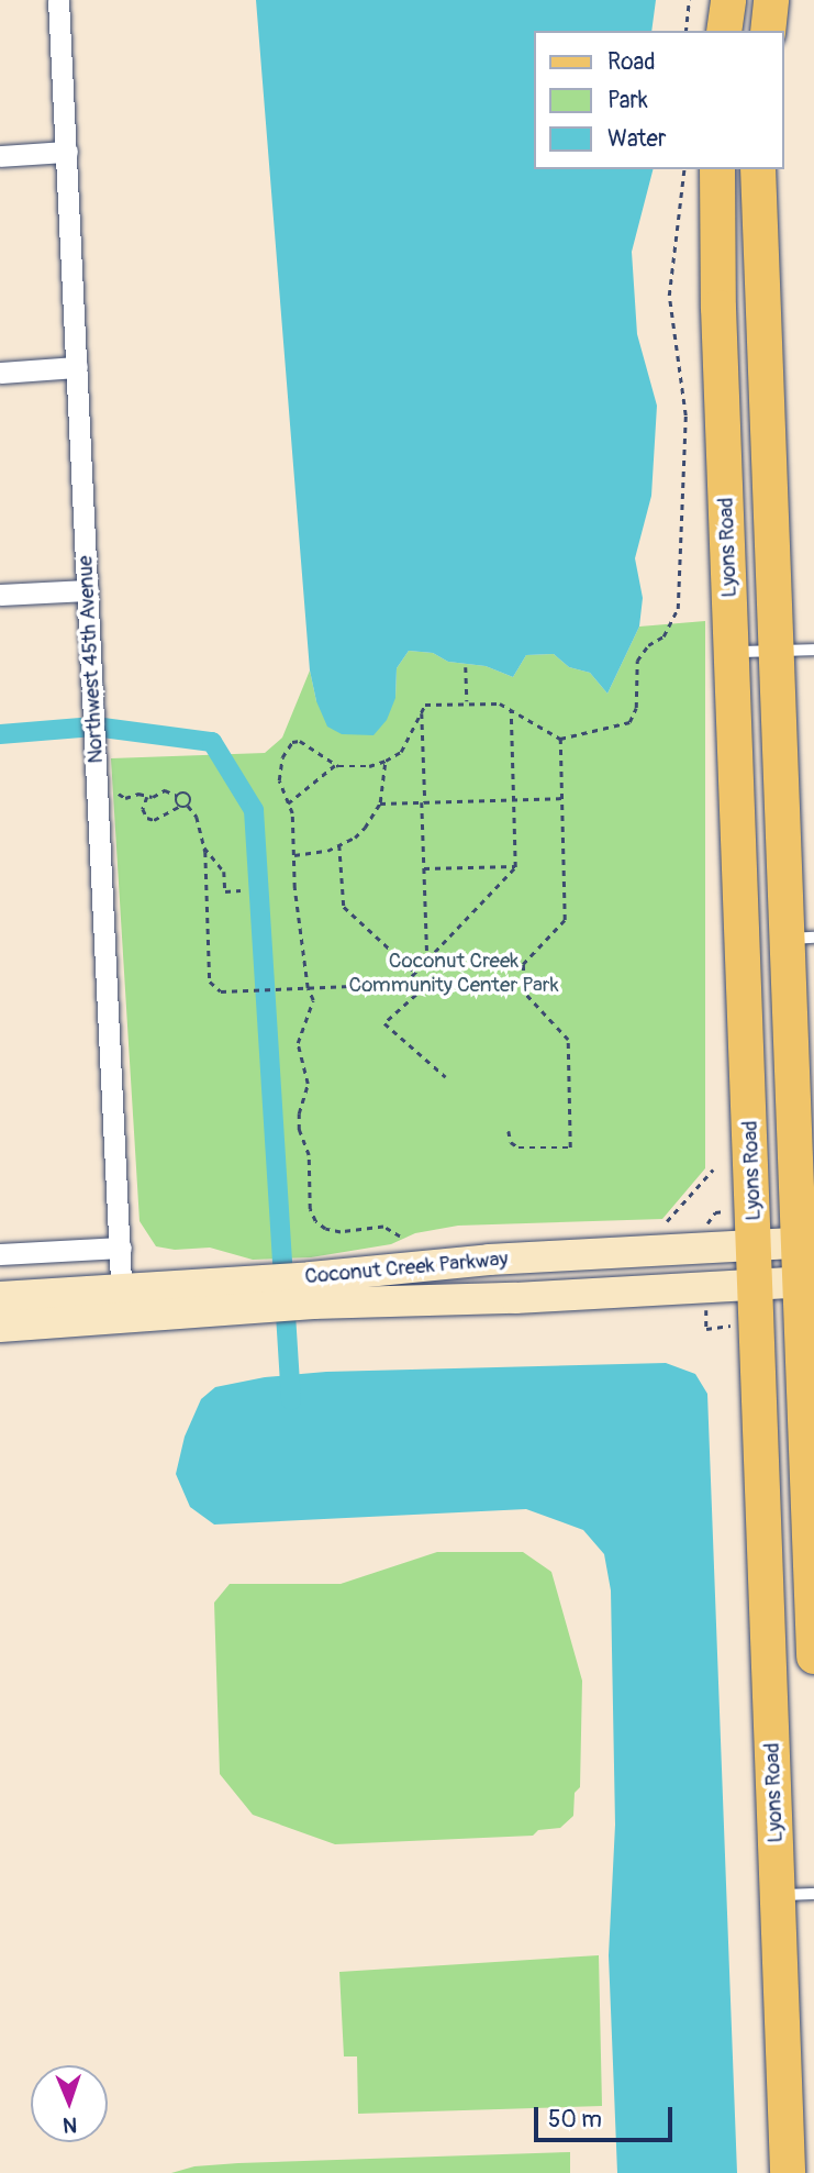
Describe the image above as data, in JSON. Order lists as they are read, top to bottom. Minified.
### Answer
{"streets":{"main road":["Lyons Road","Coconut Creek Parkway"],"street":["Northwest 45th Avenue"]},"crossings":[["Lyons Road","Coconut Creek Parkway"],["Northwest 45th Avenue","Coconut Creek Parkway"]],"parks":["Coconut Creek Community Center Park"],"legend":["Road","Park","Water"],"scale_bar":"50 m","north":"bottom"}
